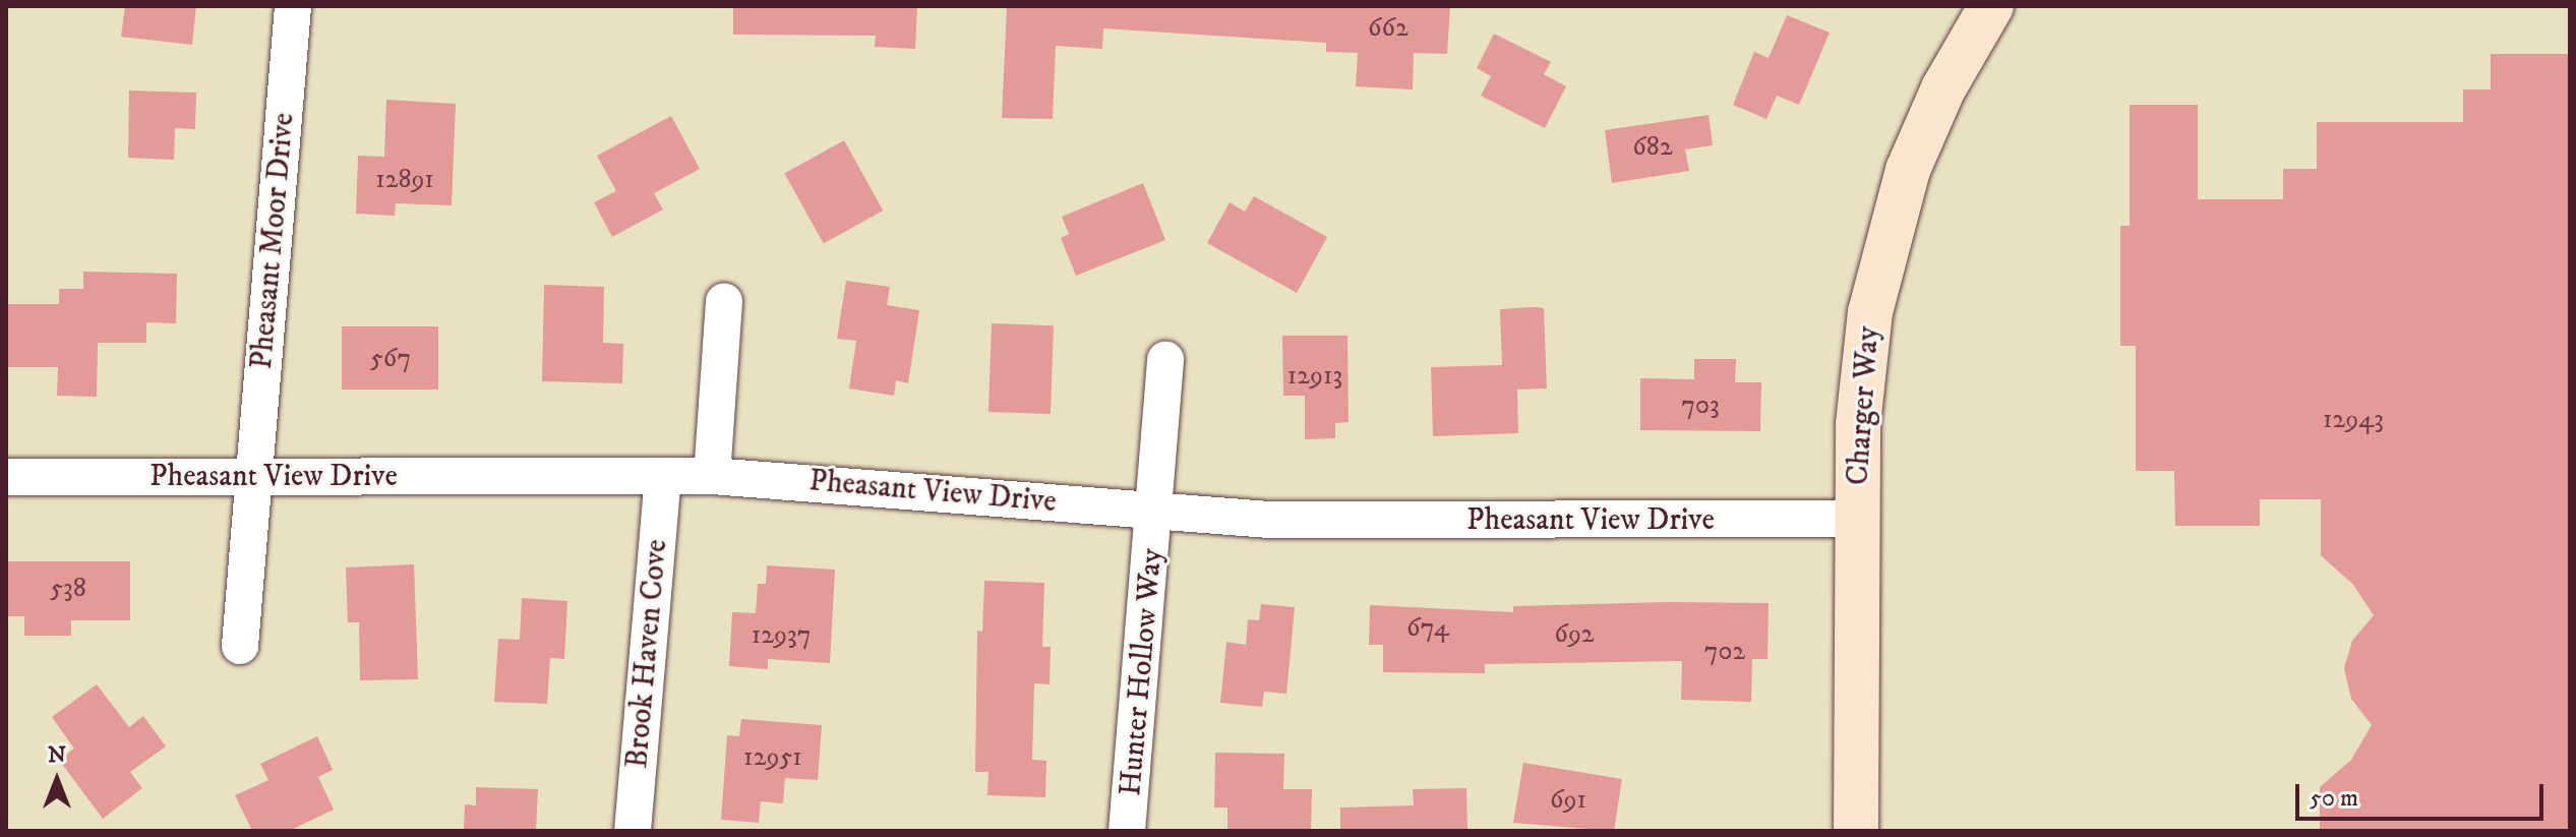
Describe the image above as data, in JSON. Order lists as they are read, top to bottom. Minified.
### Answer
{"streets":{"street":["Pheasant Moor Drive","Charger Way","Pheasant View Drive","Brook Haven Cove","Hunter Hollow Way"]},"crossings":[["Pheasant Moor Drive","Pheasant View Drive"],["Charger Way","Pheasant View Drive"],["Pheasant View Drive","Brook Haven Cove"],["Pheasant View Drive","Hunter Hollow Way"]],"house_numbers":["662","682","12891","567","12913","703","12943","538","674","692","12937","702","12951","691"],"scale_bar":"50 m","north":"top"}
